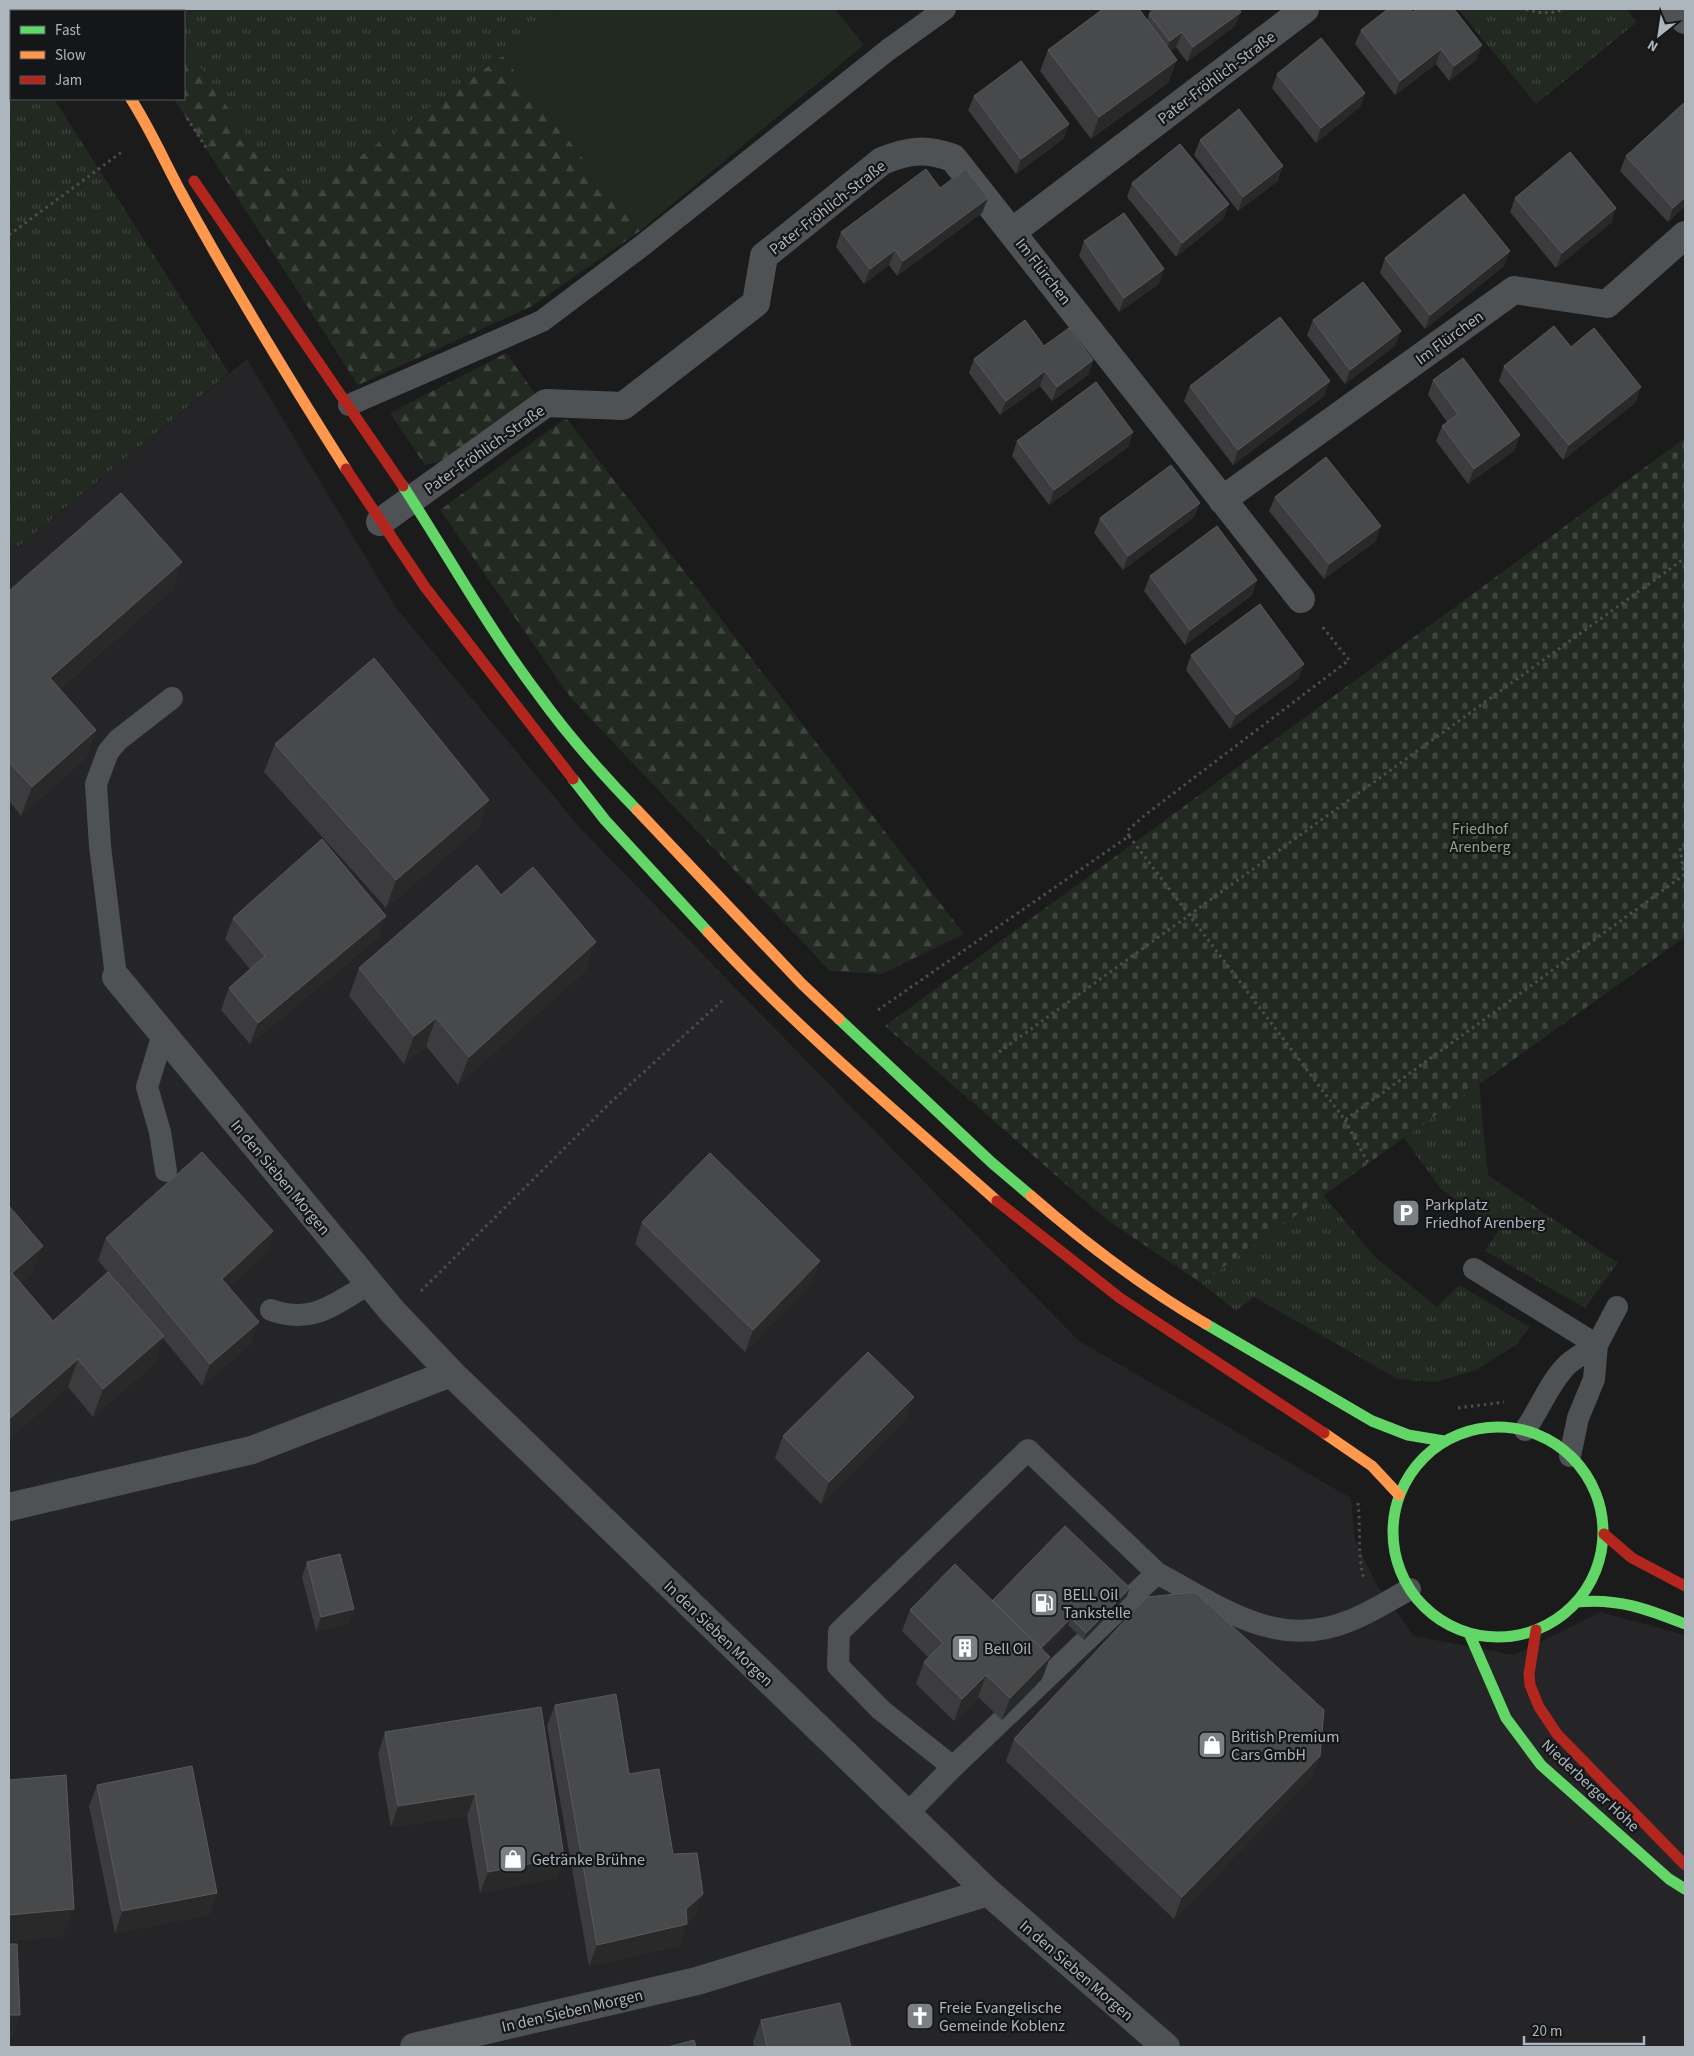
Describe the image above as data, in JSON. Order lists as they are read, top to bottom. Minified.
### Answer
{"streets":{"main road":["Niederberger Höhe"],"street":["Pater-Fröhlich-Straße","Im Flürchen","In den Sieben Morgen"]},"crossings":[["Pater-Fröhlich-Straße","Im Flürchen"]],"parks":["Friedhof Arenberg"],"places":{"parking":["Parkplatz Friedhof Arenberg"],"fuel station":["BELL Oil Tankstelle"],"building":["Bell Oil"],"shop":["British Premium Cars GmbH","Getränke Brühne"],"church":["Freie Evangelische Gemeinde Koblenz"]},"legend":["Fast","Slow","Jam"],"scale_bar":"20 m","north":"bottom left"}
